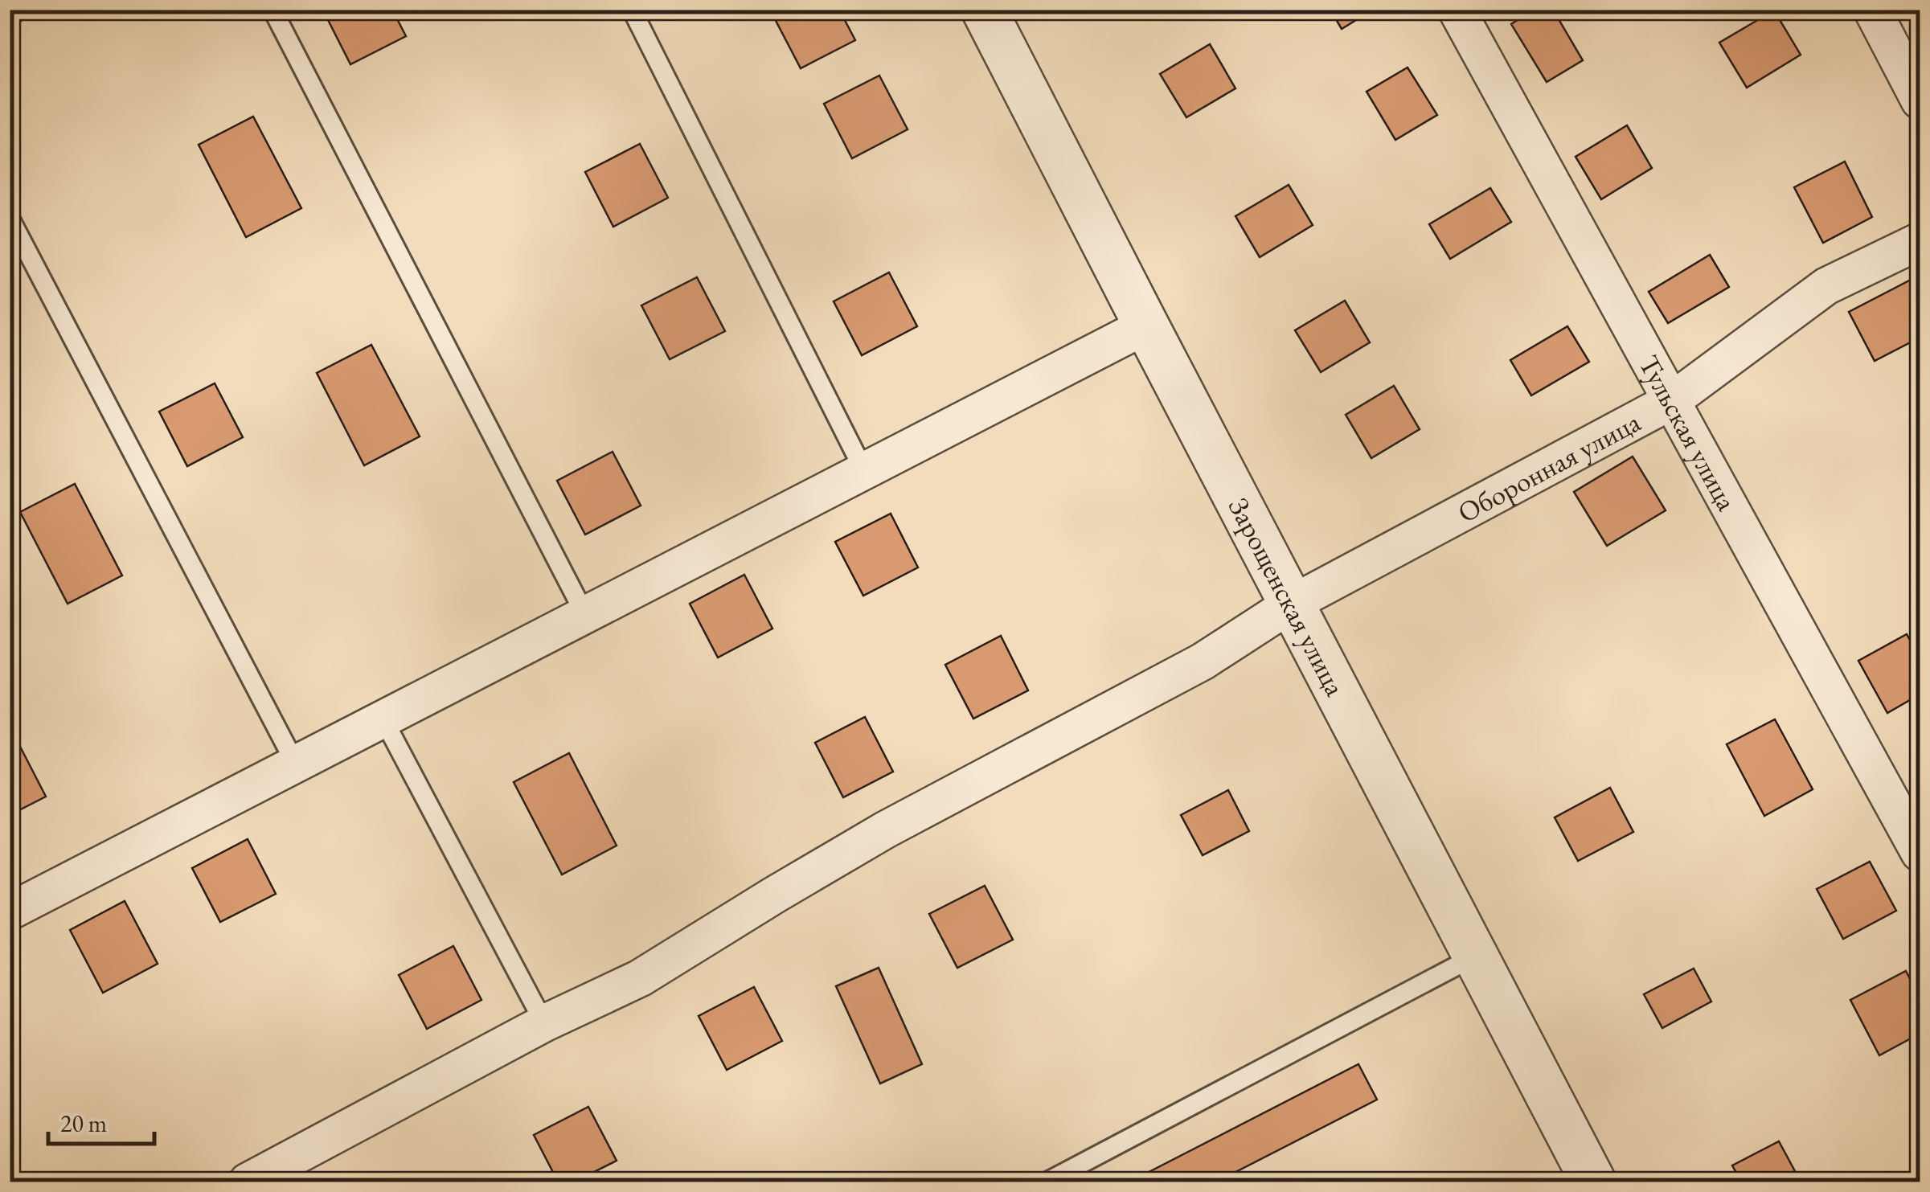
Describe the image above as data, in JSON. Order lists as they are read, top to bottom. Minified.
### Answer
{"streets":{"street":["Тульская улица","Оборонная улица","Зарощенская улица"]},"crossings":[["Тульская улица","Оборонная улица"],["Оборонная улица","Зарощенская улица"]],"scale_bar":"20 m"}
